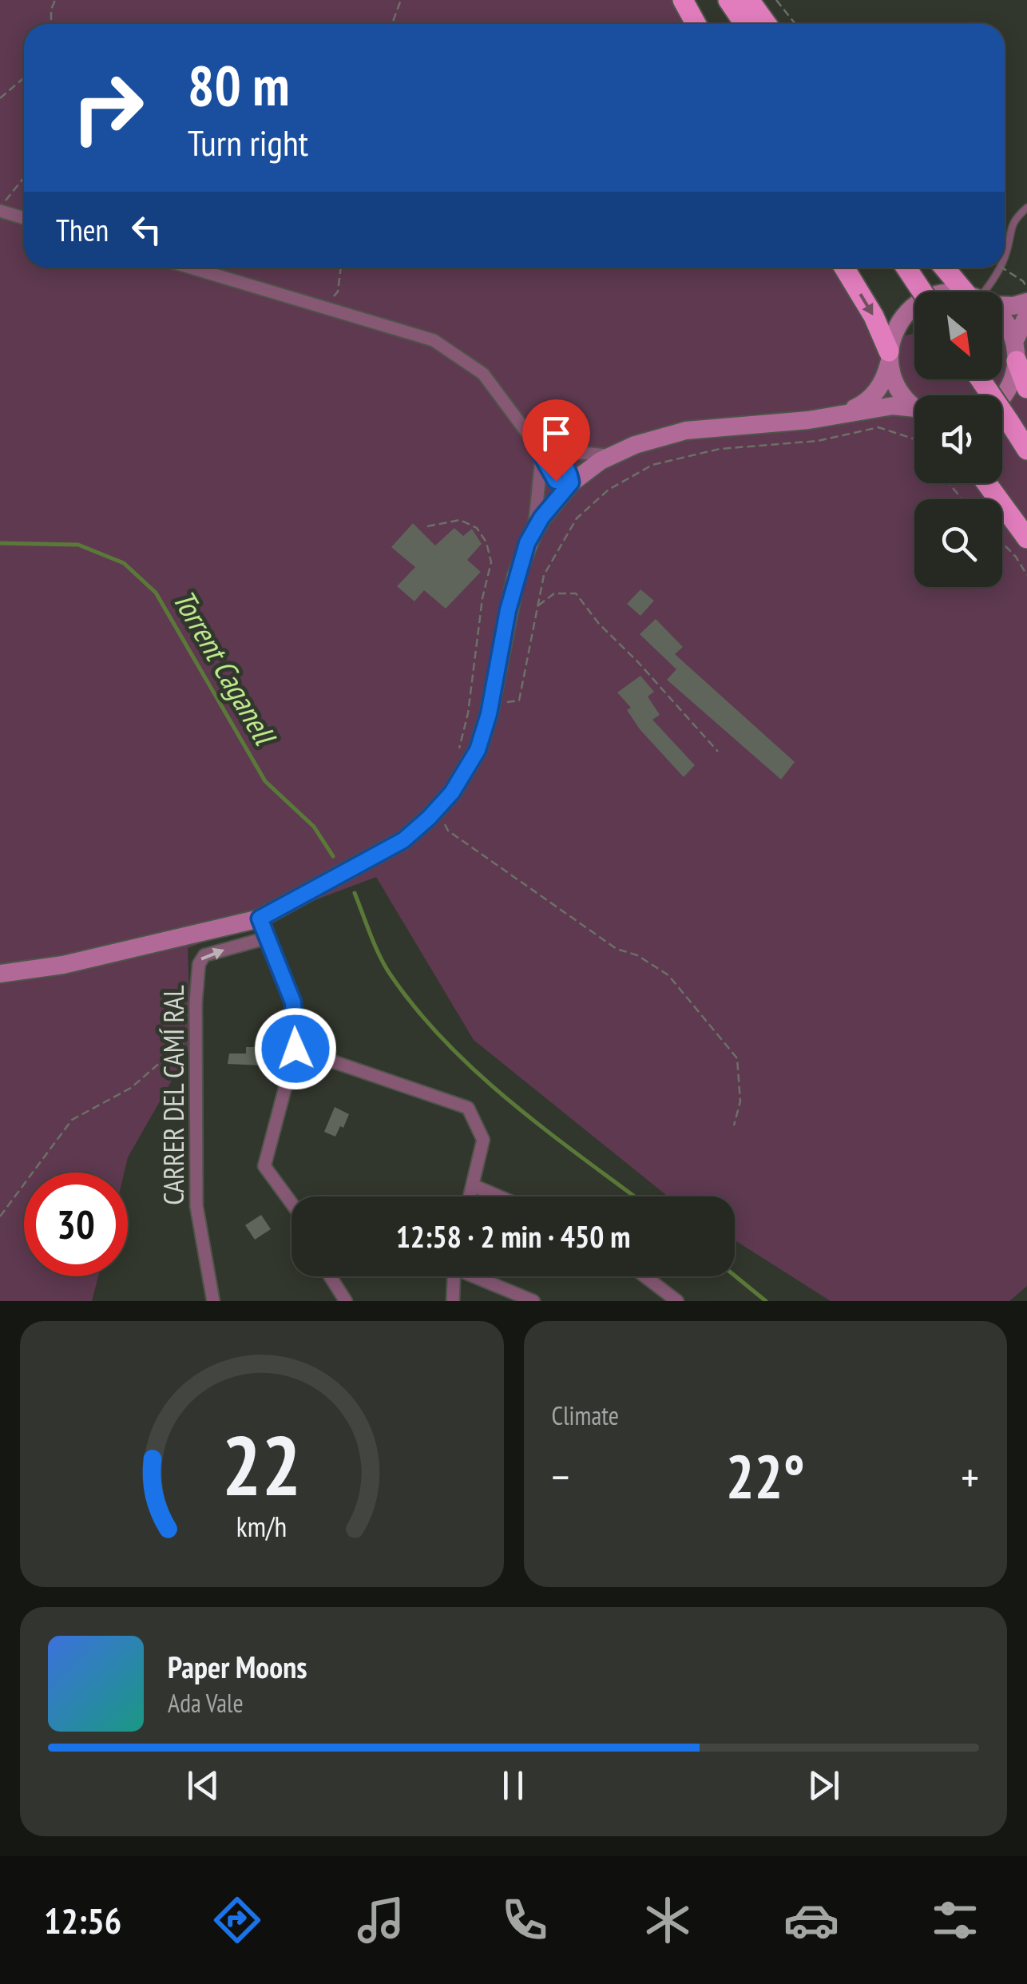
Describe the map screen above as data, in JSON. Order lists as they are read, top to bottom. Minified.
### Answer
{"streets":{"street":["CARRER DEL CAMÍ RAL"]},"water":["Torrent Caganell"],"north":"bottom right","page":{"turn":["80 m","Turn right"],"then":"Then","limit":"30","trip":"12:58 · 2 min · 450 m","tile":"Climate","heat":["−","22°","+"],"song":["Paper Moons","Ada Vale"],"tabs":"12:56","gauge":["22","km/h"]}}
